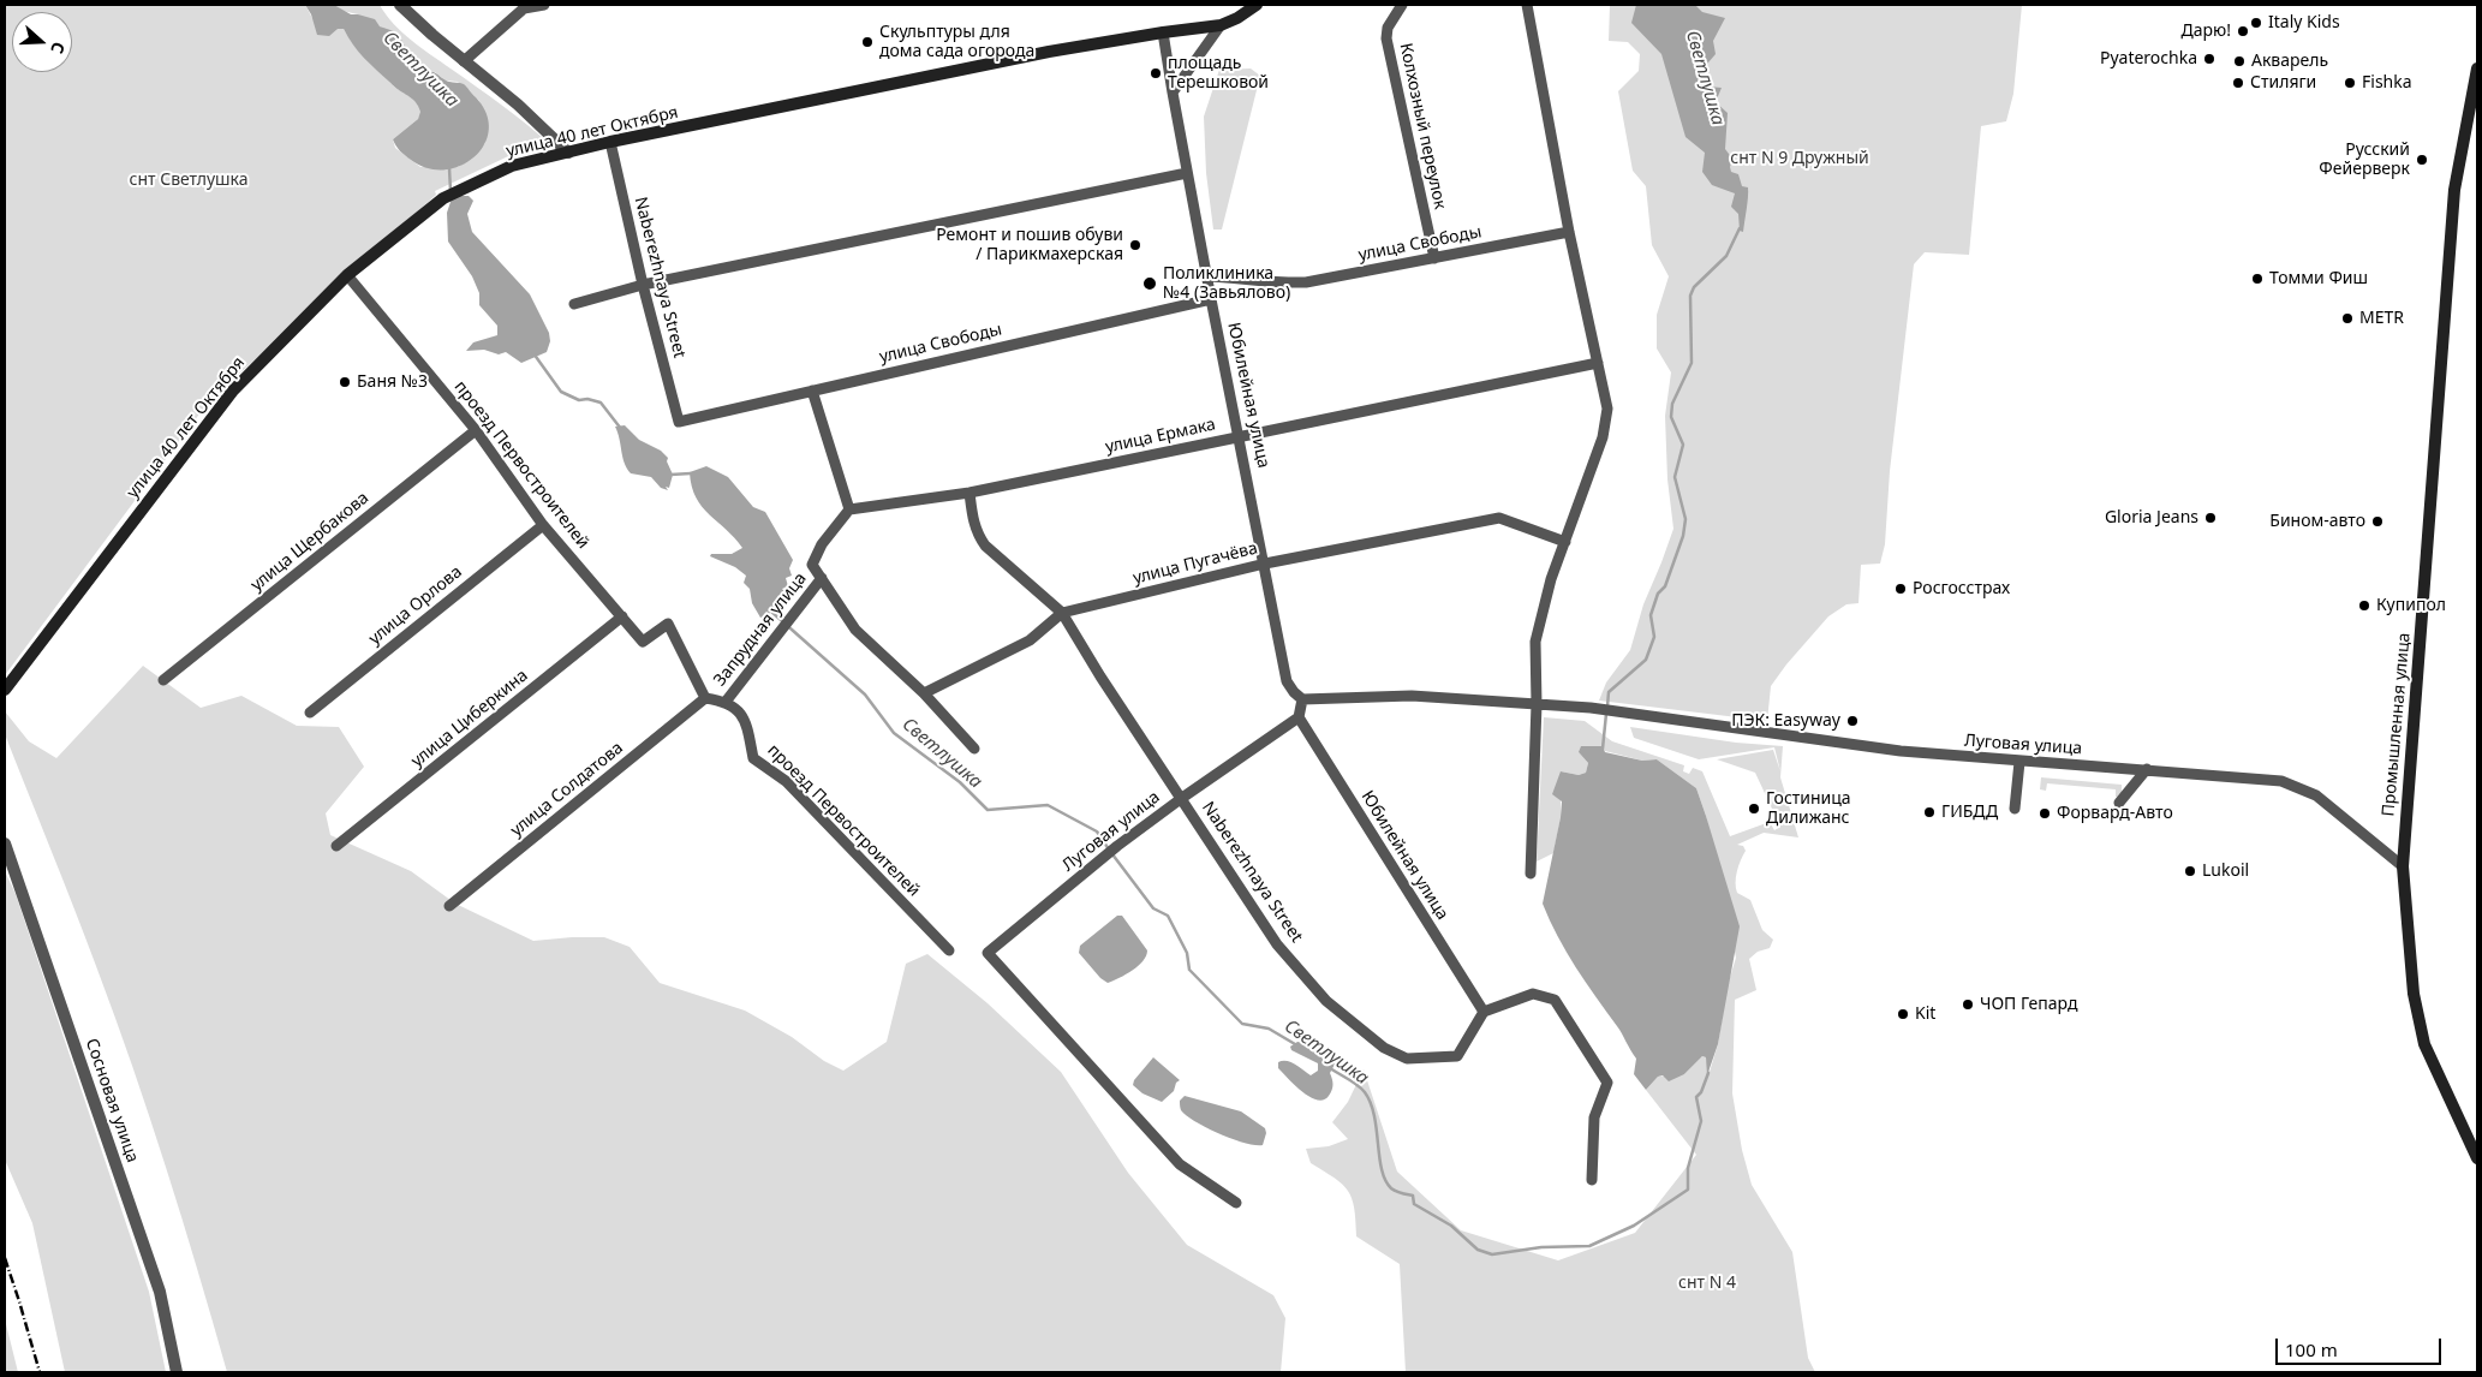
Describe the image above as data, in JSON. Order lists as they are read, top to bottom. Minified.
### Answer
{"streets":{"main road":["улица 40 лет Октября","Промышленная улица"],"street":["Колхозный переулок","улица Свободы","Naberezhnaya Street","Юбилейная улица","улица Ермака","проезд Первостроителей","улица Щербакова","улица Пугачёва","улица Орлова","Запрудная улица","улица Циберкина","Луговая улица","улица Солдатова","Сосновая улица"]},"crossings":[["Колхозный переулок","улица Свободы"],["улица 40 лет Октября","Naberezhnaya Street"],["улица 40 лет Октября","Юбилейная улица"],["улица 40 лет Октября","проезд Первостроителей"],["улица Свободы","Naberezhnaya Street"],["улица Свободы","Юбилейная улица"],["Naberezhnaya Street","Юбилейная улица"],["Naberezhnaya Street","улица Ермака"],["Naberezhnaya Street","улица Пугачёва"],["Naberezhnaya Street","Луговая улица"],["Юбилейная улица","улица Ермака"],["Юбилейная улица","улица Пугачёва"],["Юбилейная улица","Луговая улица"],["проезд Первостроителей","улица Щербакова"],["проезд Первостроителей","улица Орлова"],["проезд Первостроителей","Запрудная улица"],["проезд Первостроителей","улица Циберкина"],["проезд Первостроителей","улица Солдатова"],["Промышленная улица","Луговая улица"]],"water":["Светлушка"],"parks":["снт N 9 Дружный","снт Светлушка","снт N 4"],"places":["Italy Kids","Дарю!","Скульптуры для дома сада огорода","Pyaterochka","Акварель","площадь Терешковой","Стиляги","Fishka","Русский Фейерверк","Ремонт и пошив обуви / Парикмахерская","Томми Фиш","Поликлиника №4 (Завьялово)","METR","Баня №3","Gloria Jeans","Бином-авто","Росгосстрах","Купипол","ПЭК: Easyway","Гостиница Дилижанс","ГИБДД","Форвард-Авто","Lukoil","ЧОП Гепард","Kit"],"scale_bar":"100 m","north":"right"}
